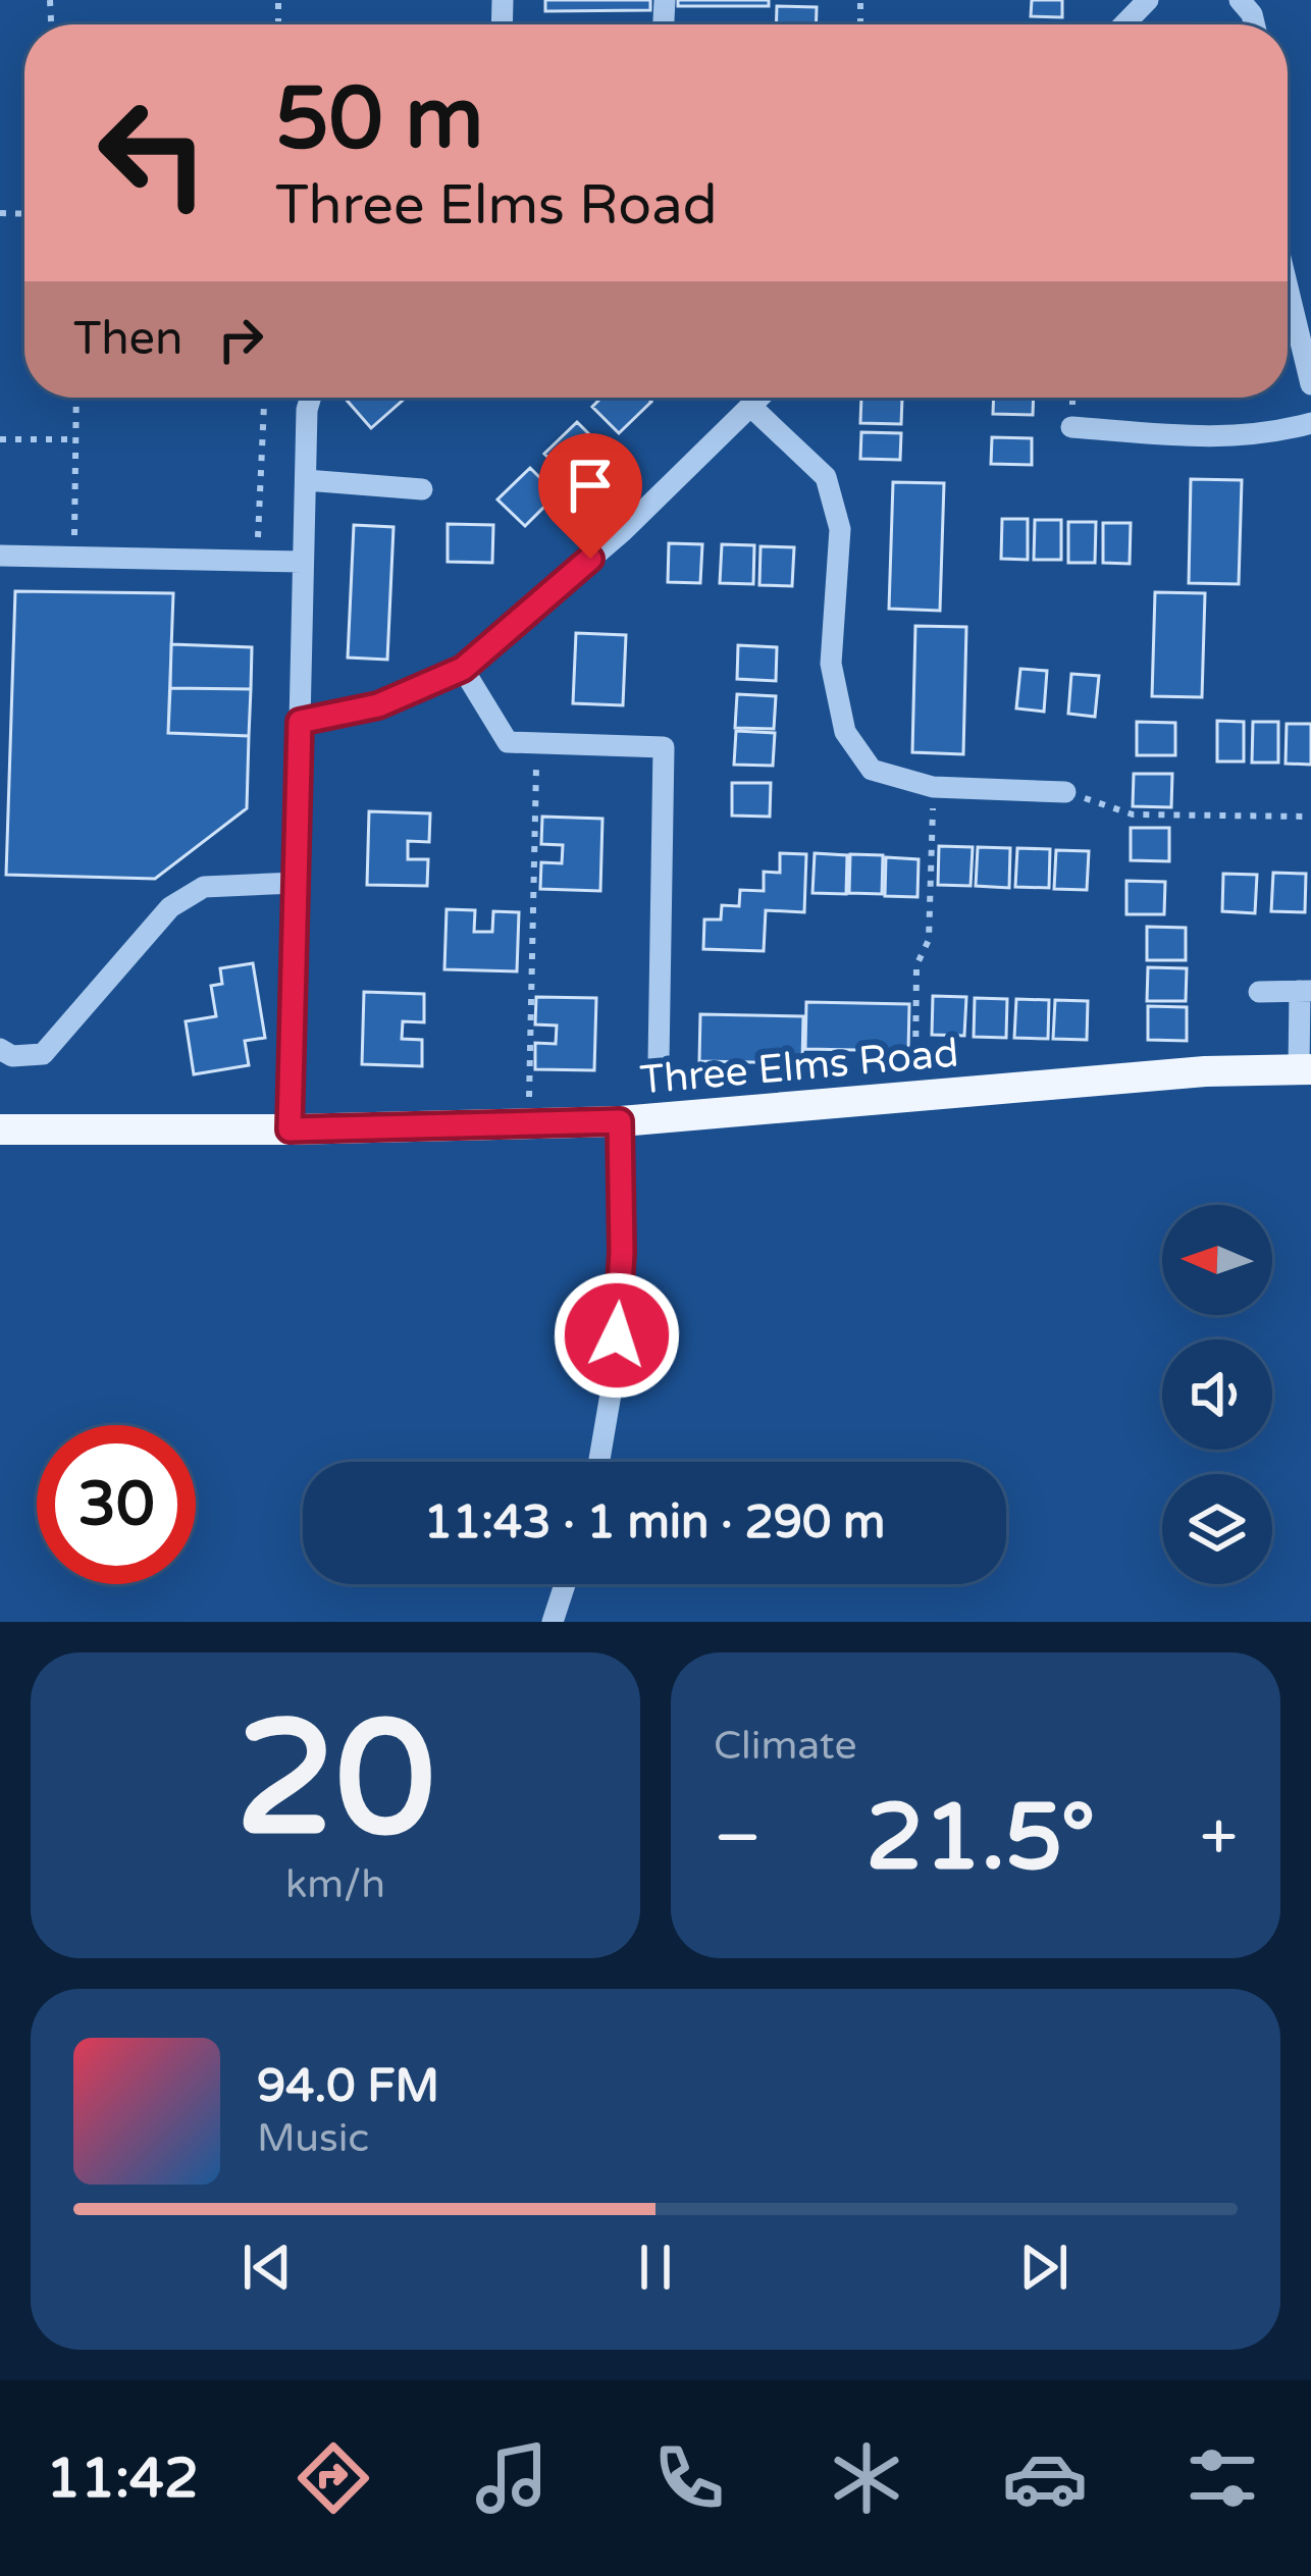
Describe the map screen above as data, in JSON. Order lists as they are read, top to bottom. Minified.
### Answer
{"streets":{"main road":["Three Elms Road"]},"north":"left","page":{"turn":["50 m","Three Elms Road"],"then":"Then","limit":"30","trip":"11:43 · 1 min · 290 m","tile":[["20","km/h"],"Climate"],"heat":["−","21.5°","+"],"song":["94.0 FM","Music"],"tabs":"11:42"}}
